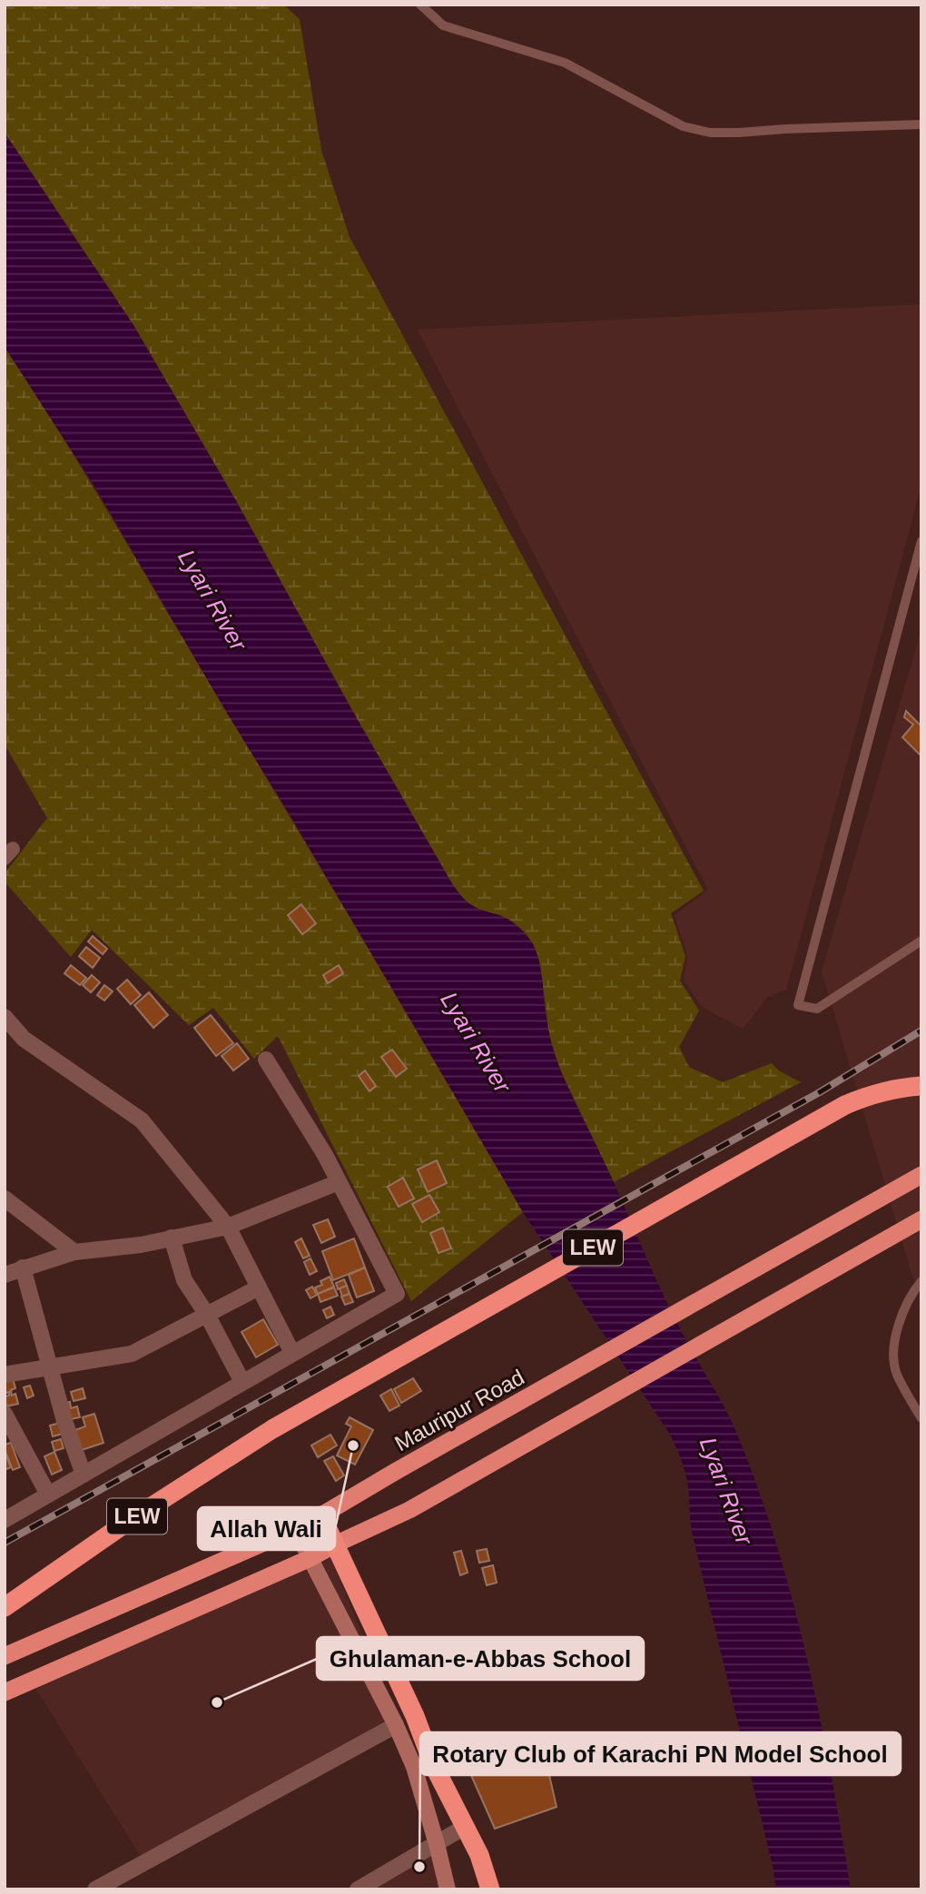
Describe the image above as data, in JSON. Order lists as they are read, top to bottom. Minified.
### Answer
{"streets":{"highway":["LEW","Mauripur Road"]},"water":["Lyari River"],"places":["Allah Wali","Ghulaman-e-Abbas School","Rotary Club of Karachi PN Model School"]}
